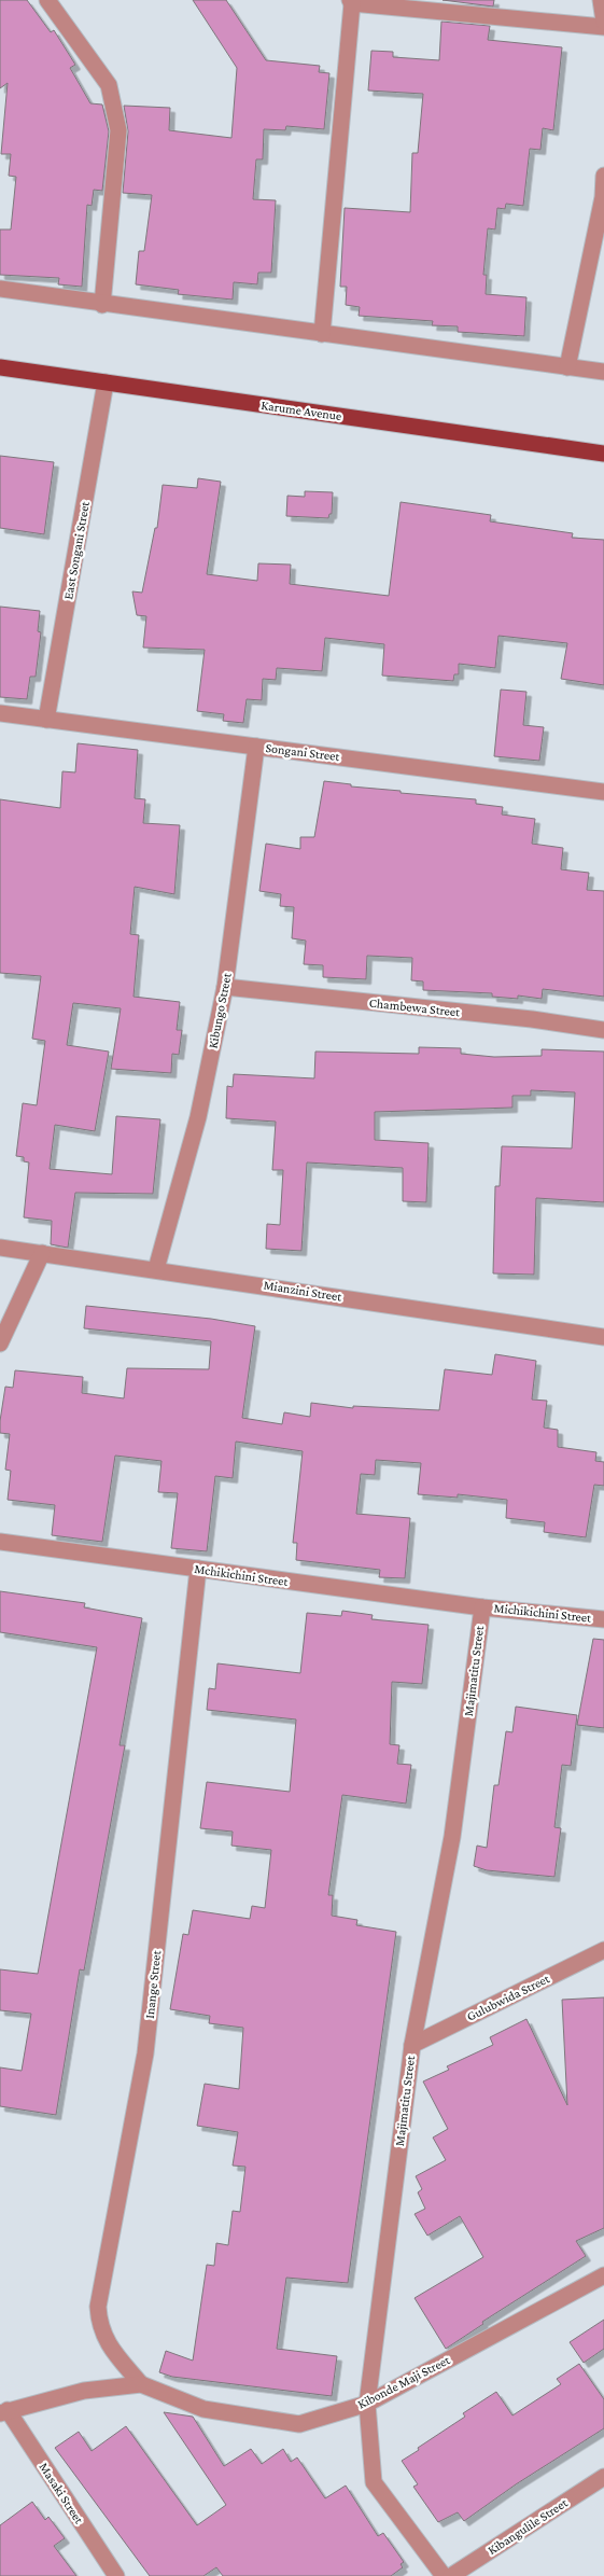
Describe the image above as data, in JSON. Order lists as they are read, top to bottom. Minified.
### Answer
{"streets":{"main road":["Karume Avenue"],"street":["East Songani Street","Songani Street","Chambewa Street","Kibungo Street","Mianzini Street","Mchikichini Street","Michikichini Street","Majimatitu Street","Inange Street","Gulubwida Street","Kibonde Maji Street","Masaki Street","Kibangulile Street"]},"crossings":[["Karume Avenue","East Songani Street"],["East Songani Street","Songani Street"],["Songani Street","Kibungo Street"],["Chambewa Street","Kibungo Street"],["Kibungo Street","Mianzini Street"],["Mchikichini Street","Michikichini Street"],["Mchikichini Street","Majimatitu Street"],["Mchikichini Street","Inange Street"],["Michikichini Street","Majimatitu Street"],["Majimatitu Street","Gulubwida Street"],["Majimatitu Street","Kibonde Maji Street"],["Inange Street","Kibonde Maji Street"],["Kibonde Maji Street","Masaki Street"]]}
